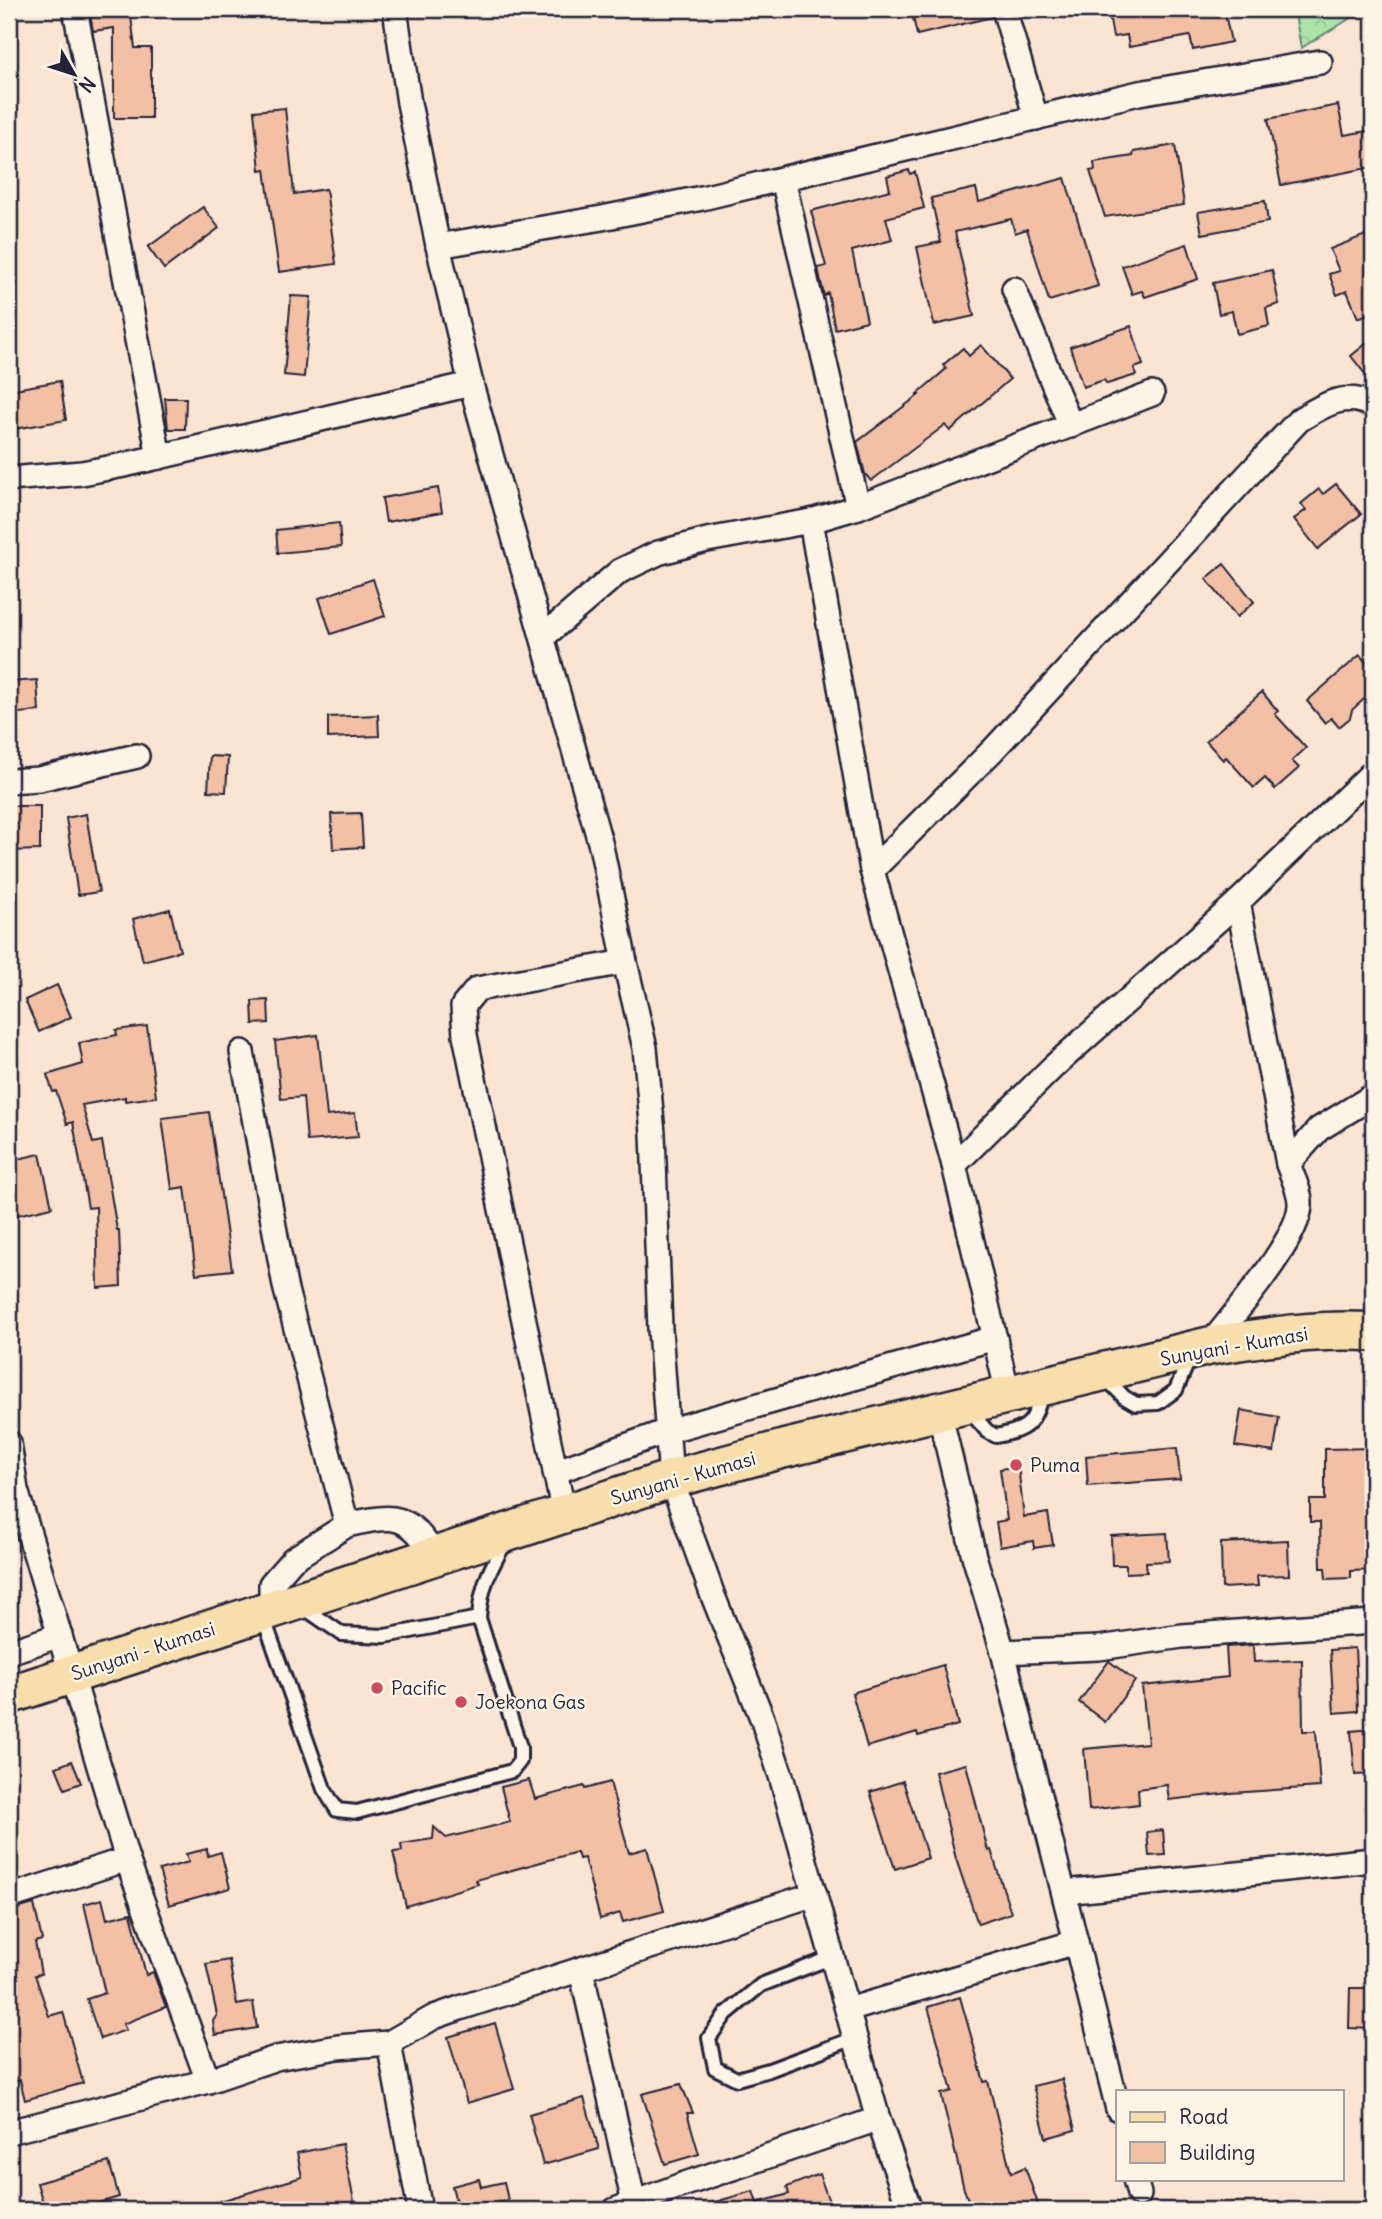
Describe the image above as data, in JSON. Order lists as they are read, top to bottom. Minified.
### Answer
{"streets":{"main road":["Sunyani - Kumasi"]},"places":["Puma","Pacific","Joekona Gas"],"legend":["Road","Building"],"north":"bottom right"}
